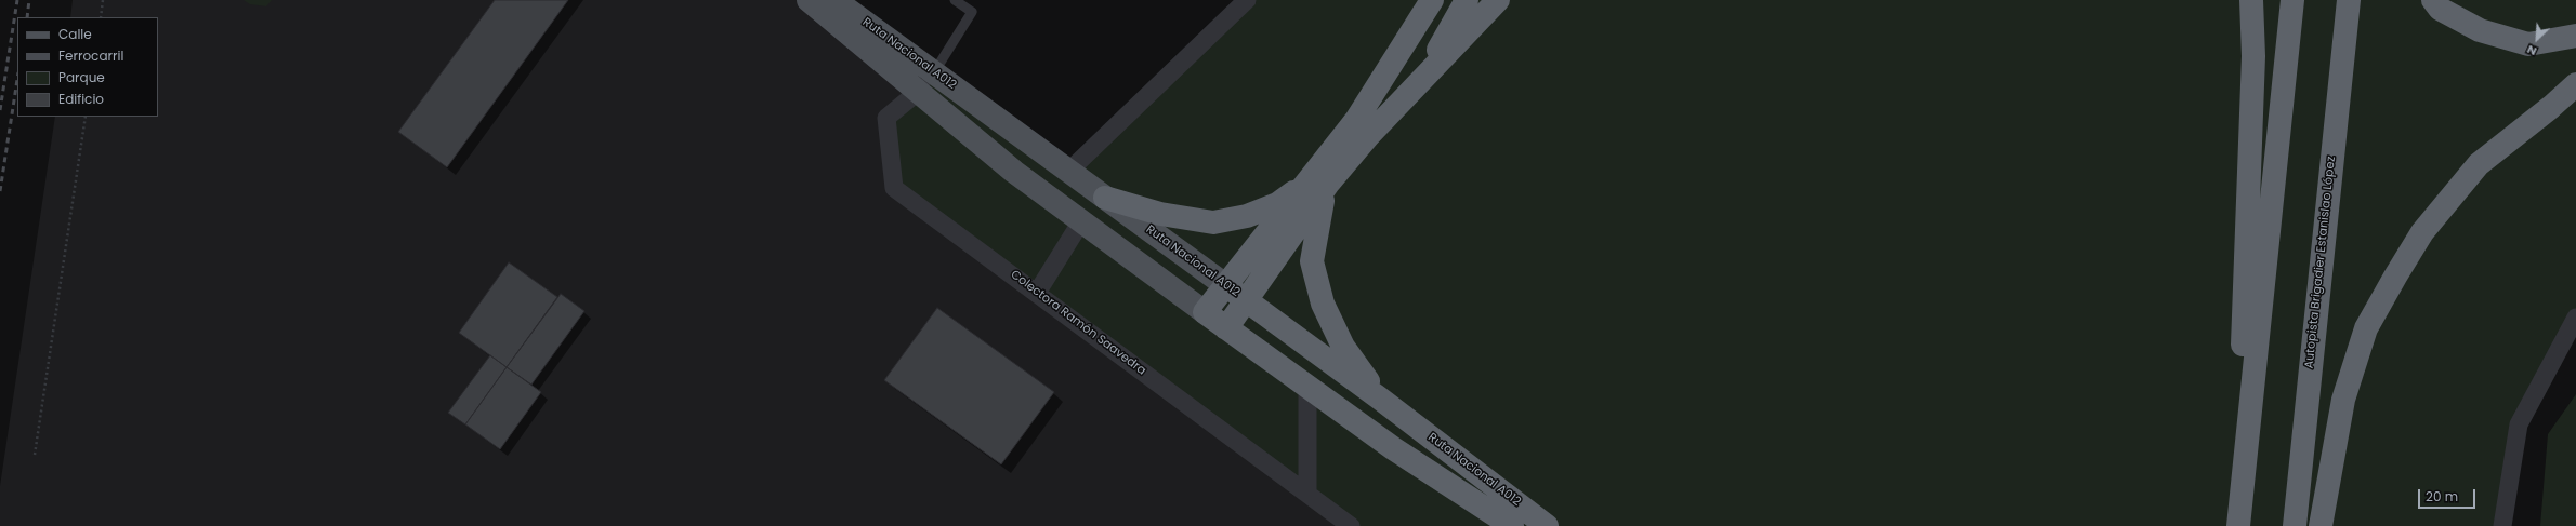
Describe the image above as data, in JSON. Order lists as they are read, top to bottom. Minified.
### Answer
{"streets":{"highway":["Ruta Nacional A012","Autopista Brigadier Estanislao López"],"street":["Colectora Ramón Saavedra"]},"crossings":[["Ruta Nacional A012","Colectora Ramón Saavedra"]],"legend":["Calle","Ferrocarril","Parque","Edificio"],"scale_bar":"20 m","north":"bottom left"}
